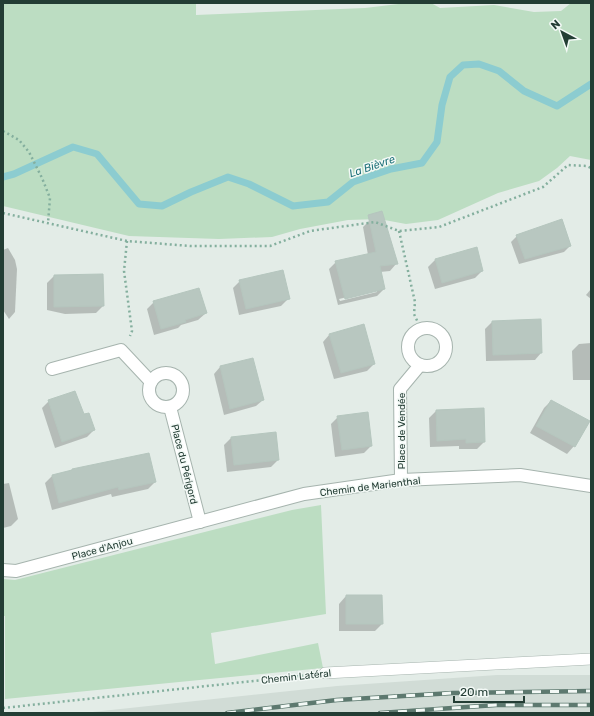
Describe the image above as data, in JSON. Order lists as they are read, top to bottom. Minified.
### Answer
{"streets":{"street":["Place de Vendée","Place du Périgord","Chemin de Marienthal","Place d'Anjou"],"lane":["Chemin Latéral"]},"crossings":[["Place de Vendée","Chemin de Marienthal"],["Place du Périgord","Chemin de Marienthal"],["Place du Périgord","Place d'Anjou"],["Chemin de Marienthal","Place d'Anjou"]],"water":["La Bièvre"],"scale_bar":"20 m","north":"top left"}
